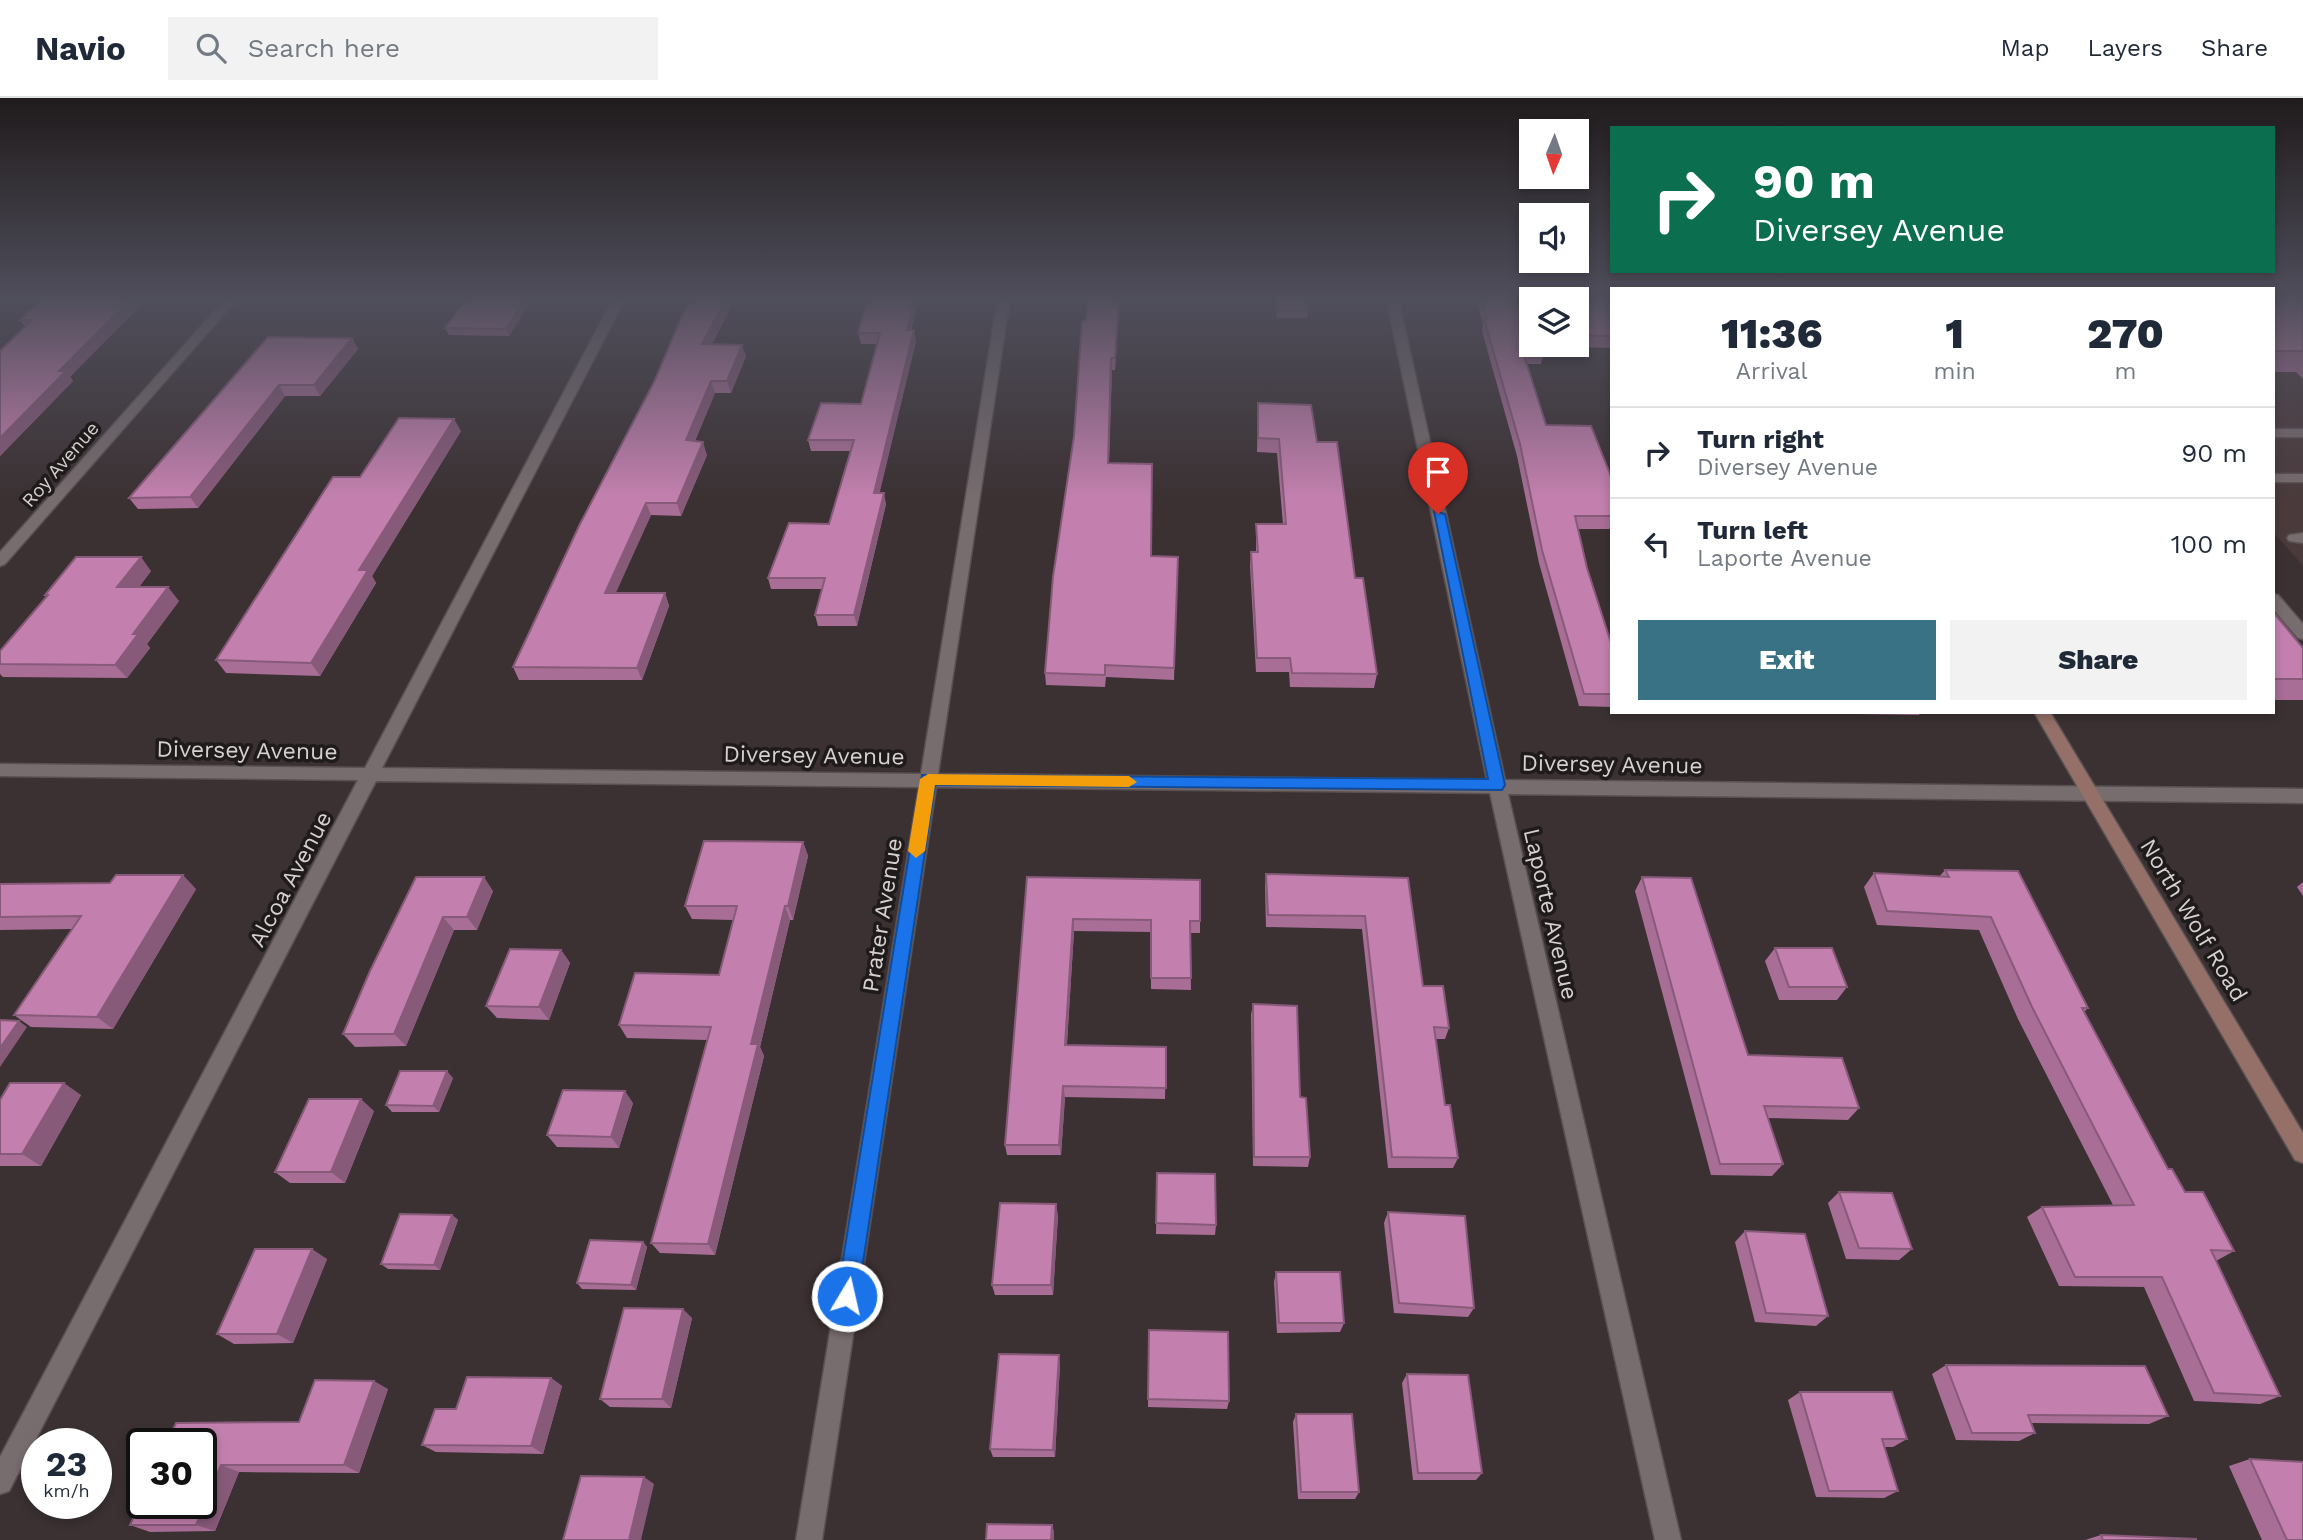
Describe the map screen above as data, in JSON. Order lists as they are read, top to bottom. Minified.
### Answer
{"streets":{"main road":["North Wolf Road"],"street":["Roy Avenue","Diversey Avenue","Alcoa Avenue","Laporte Avenue","Prater Avenue"]},"crossings":[["Diversey Avenue","Alcoa Avenue"],["Diversey Avenue","Laporte Avenue"],["Diversey Avenue","Prater Avenue"],["Diversey Avenue","North Wolf Road"]],"north":"bottom","page":{"header":"Navio","search":"Search here","nav":["Map","Layers","Share"],"turn":["90 m","Diversey Avenue"],"eta":["11:36","Arrival","1","min","270","m"],"list":[{"name":"Turn right","note":"Diversey Avenue","value":"90 m"},{"name":"Turn left","note":"Laporte Avenue","value":"100 m"}],"buttons":["Exit","Share"],"speed":"23 km/h","limit":"30"}}
